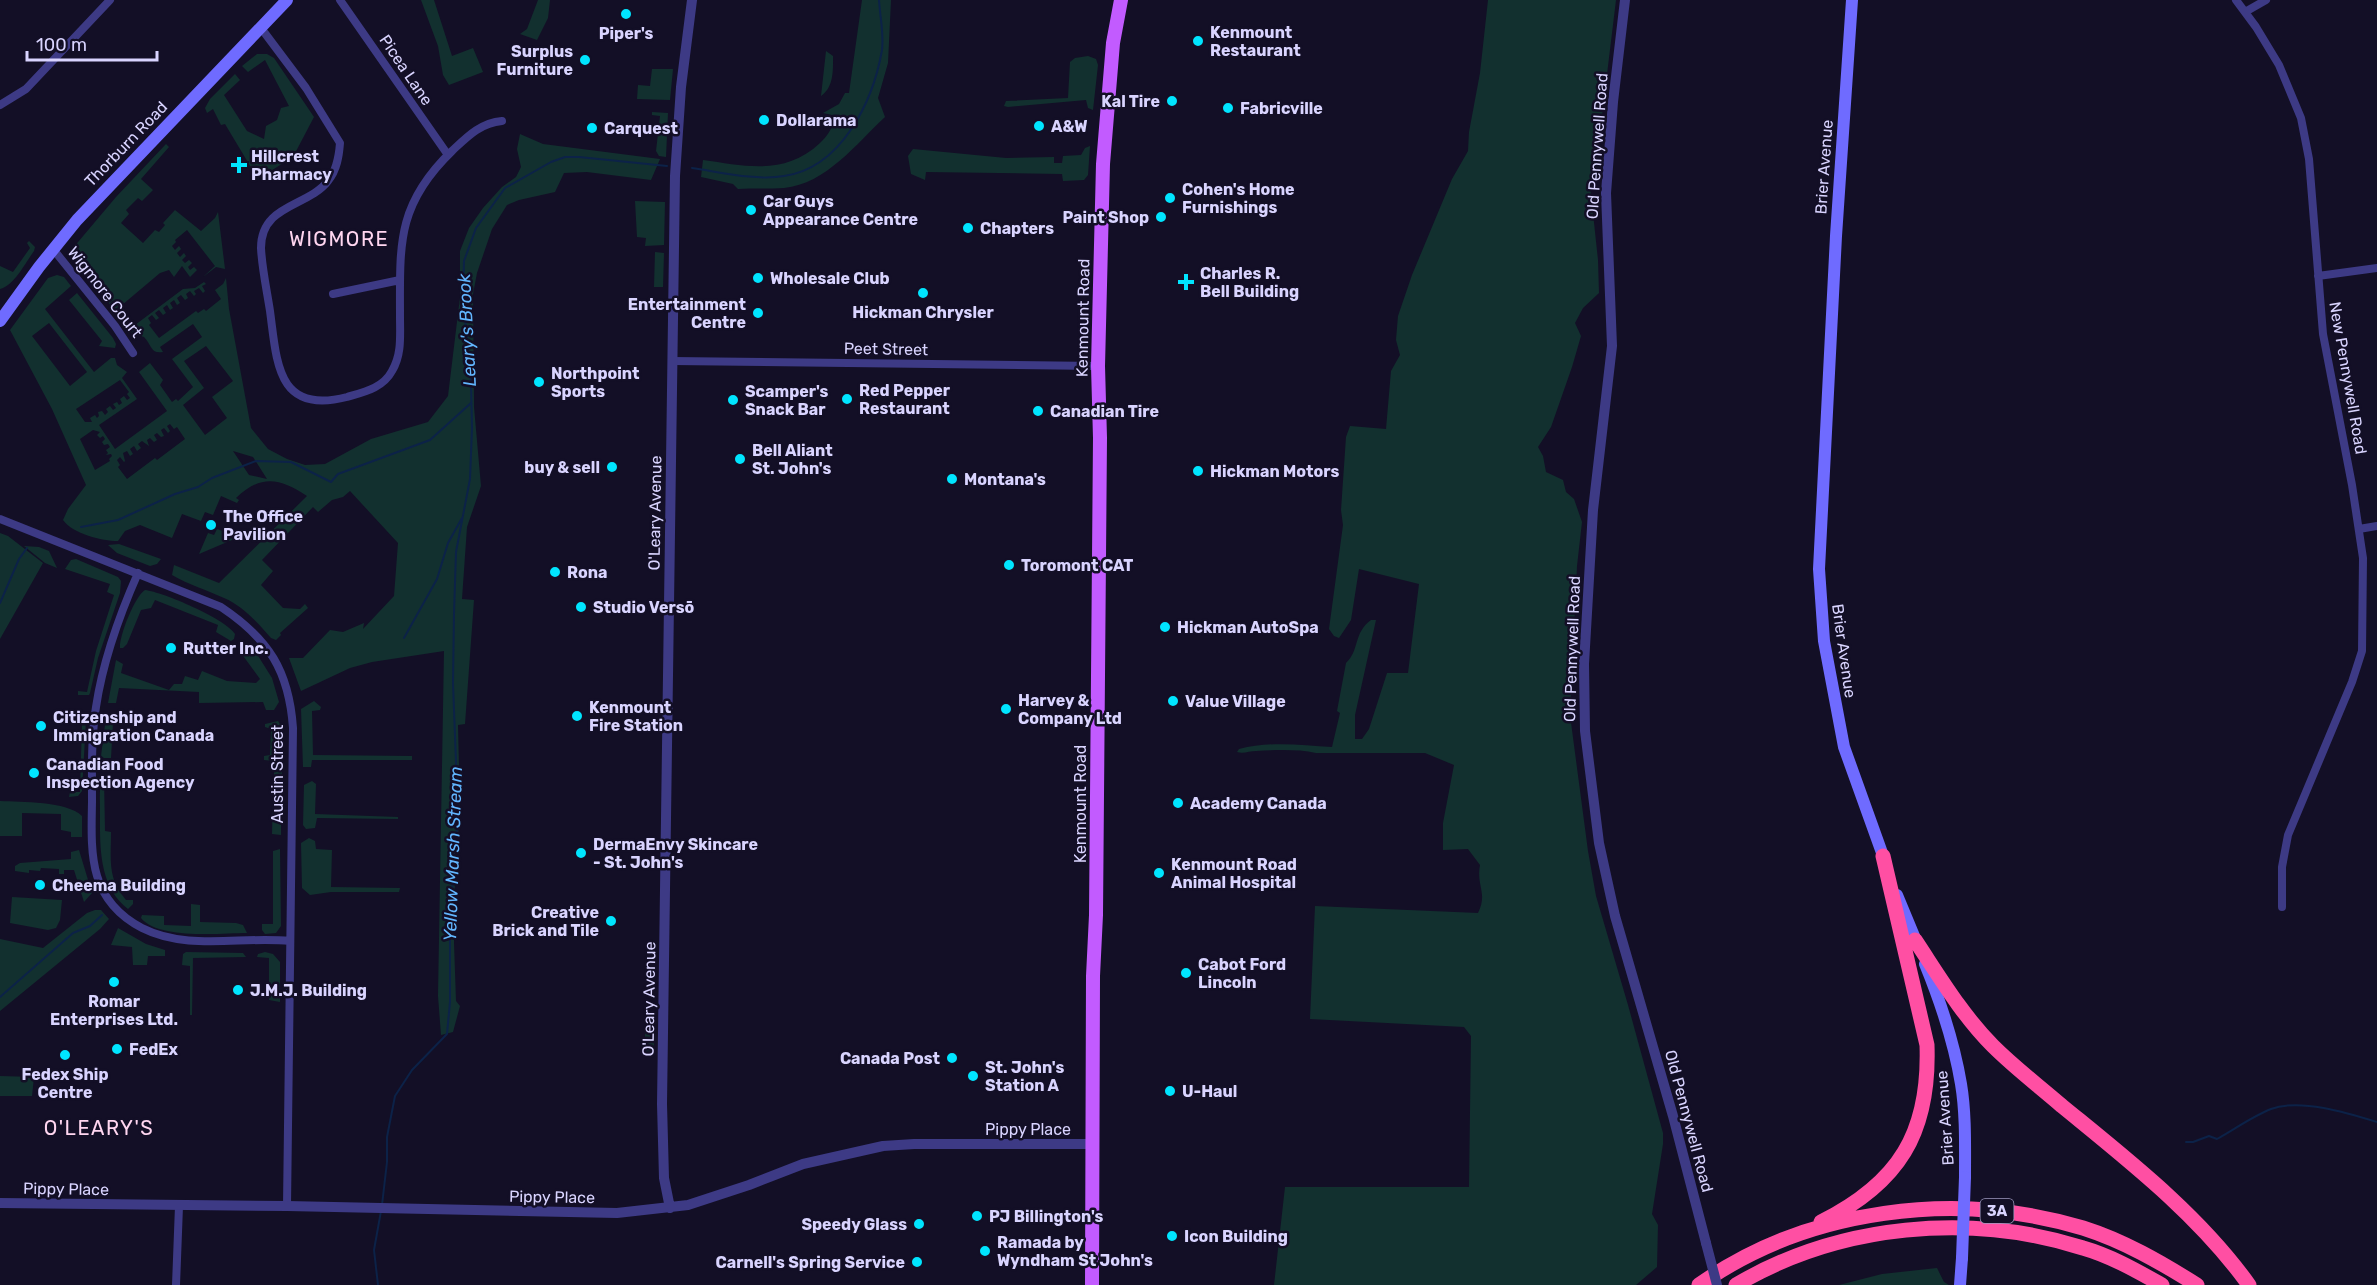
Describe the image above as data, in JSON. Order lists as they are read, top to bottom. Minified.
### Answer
{"streets":{"highway":["3A"],"main road":["Thorburn Road","Brier Avenue","Kenmount Road"],"street":["Picea Lane","Old Pennywell Road","Wigmore Court","Peet Street","New Pennywell Road","O'Leary Avenue","Austin Street","Pippy Place"]},"crossings":[["Thorburn Road","Wigmore Court"],["Kenmount Road","Peet Street"],["Kenmount Road","Pippy Place"],["Peet Street","O'Leary Avenue"],["O'Leary Avenue","Pippy Place"],["Austin Street","Pippy Place"]],"districts":["WIGMORE","O'LEARY'S"],"water":["Leary's Brook","Yellow Marsh Stream"],"places":{"other":["Piper's","Kenmount Restaurant","Surplus Furniture","Kal Tire","Fabricville","Dollarama","A&W","Carquest","Cohen's Home Furnishings","Car Guys Appearance Centre","Paint Shop","Chapters","Wholesale Club","Hickman Chrysler","Entertainment Centre","Northpoint Sports","Red Pepper Restaurant","Scamper's Snack Bar","Canadian Tire","Bell Aliant St. John's","buy & sell","Hickman Motors","Montana's","The Office Pavilion","Toromont CAT","Rona","Studio Versō","Hickman AutoSpa","Rutter Inc.","Value Village","Harvey & Company Ltd","Kenmount Fire Station","Citizenship and Immigration Canada","Canadian Food Inspection Agency","Academy Canada","DermaEnvy Skincare - St. John's","Kenmount Road Animal Hospital","Cheema Building","Creative Brick and Tile","Cabot Ford Lincoln","Romar Enterprises Ltd.","J.M.J. Building","FedEx","Fedex Ship Centre","Canada Post","St. John's Station A","U-Haul","PJ Billington's","Speedy Glass","Icon Building","Ramada by Wyndham St John's","Carnell's Spring Service"],"health":["Hillcrest Pharmacy","Charles R. Bell Building"]},"scale_bar":"100 m"}
